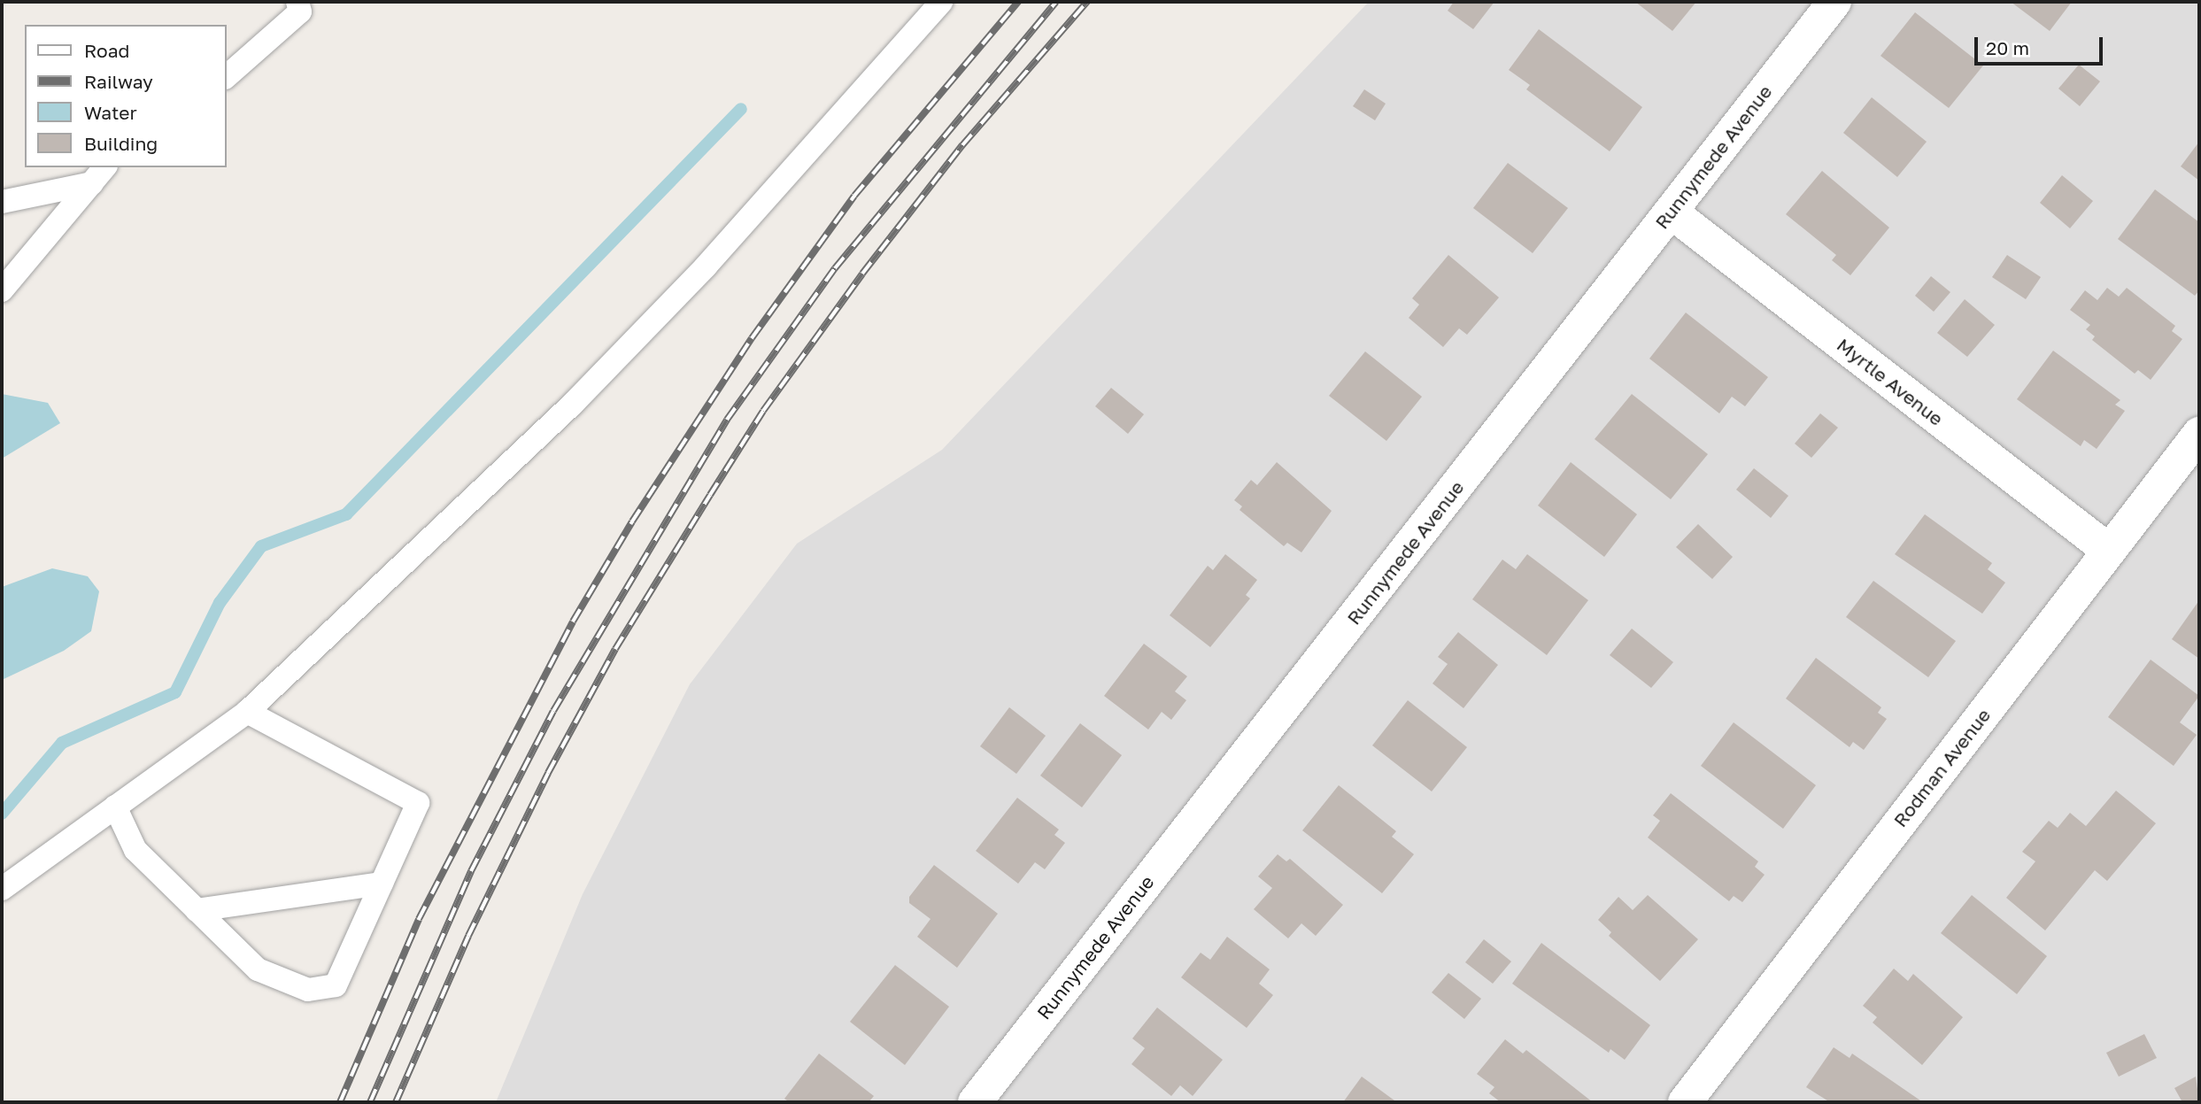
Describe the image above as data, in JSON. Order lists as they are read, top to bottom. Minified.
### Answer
{"streets":{"street":["Runnymede Avenue","Myrtle Avenue","Rodman Avenue"]},"crossings":[["Runnymede Avenue","Myrtle Avenue"],["Myrtle Avenue","Rodman Avenue"]],"legend":["Road","Railway","Water","Building"],"scale_bar":"20 m"}
